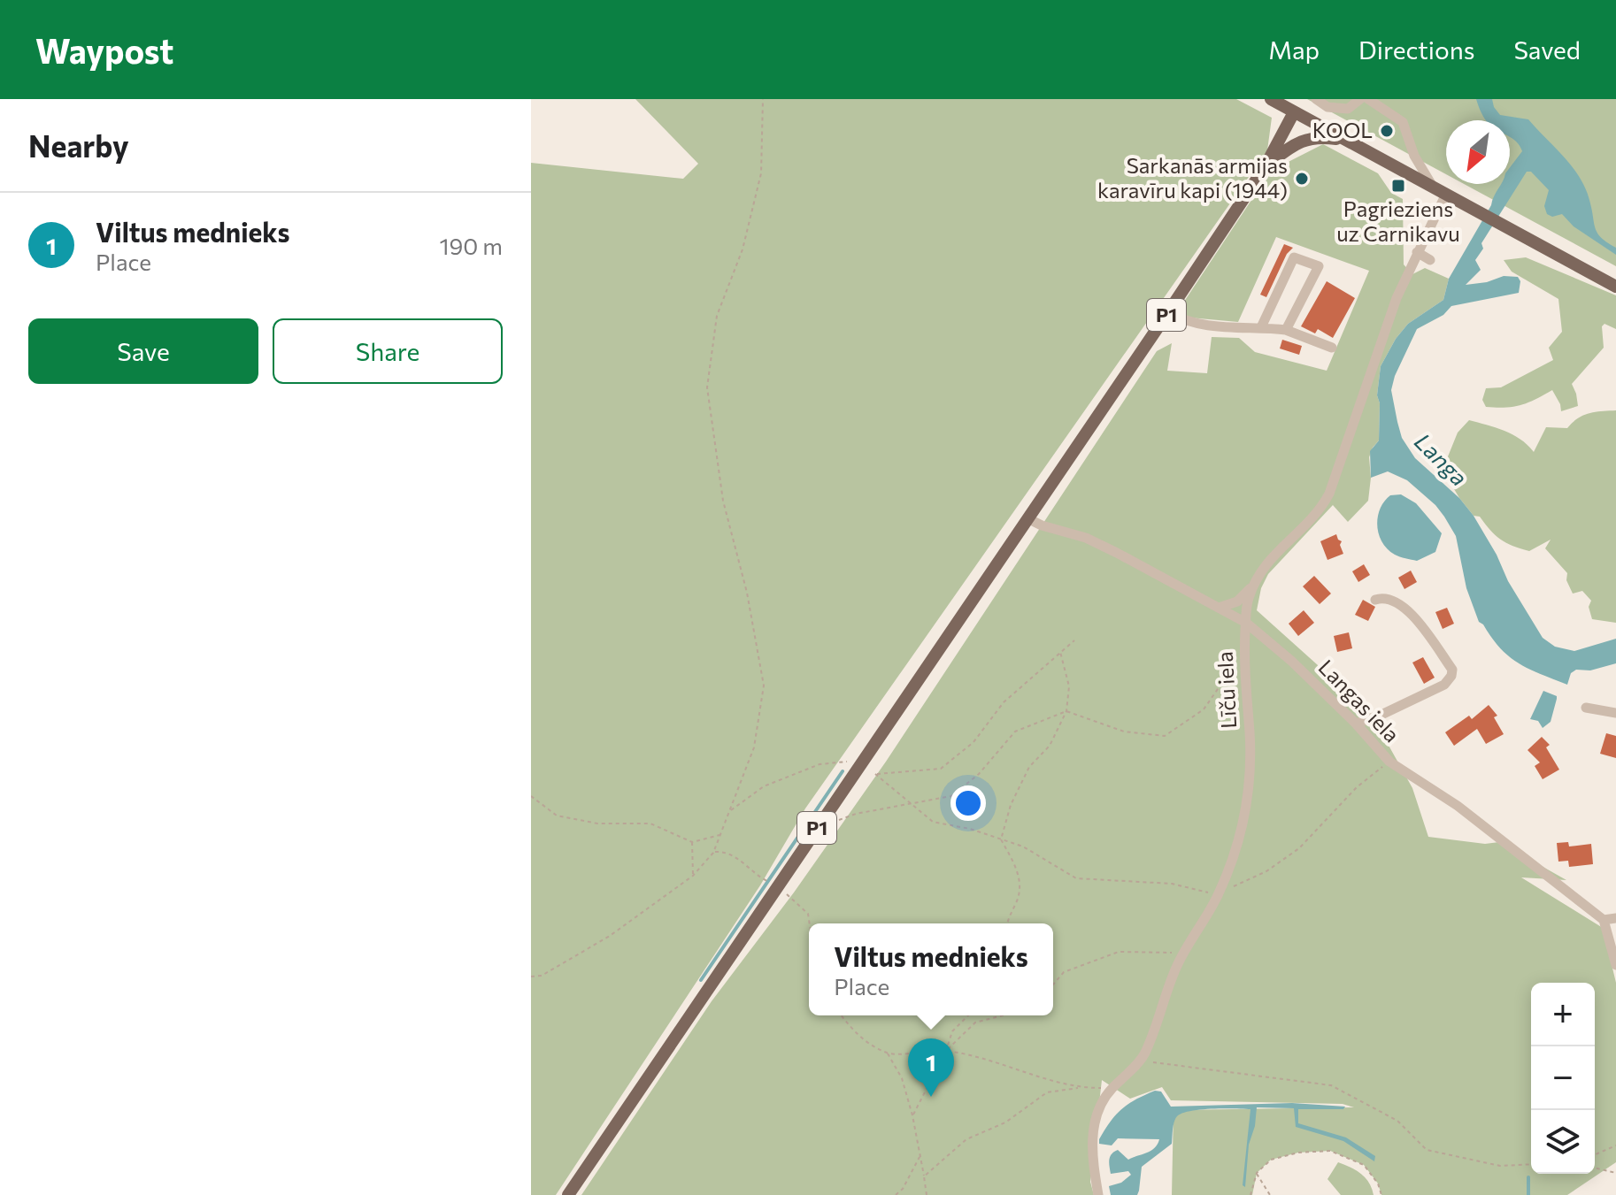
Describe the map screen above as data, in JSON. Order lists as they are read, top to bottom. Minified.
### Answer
{"streets":{"main road":["P1"],"street":["Līču iela","Langas iela"]},"crossings":[["P1","Līču iela"],["P1","Langas iela"],["Līču iela","Langas iela"]],"water":["Langa"],"places":{"other":["KOOL","Sarkanās armijas karavīru kapi (1944)"],"transit":["Pagrieziens uz Carnikavu"]},"north":"bottom left","page":{"header":"Waypost","nav":["Map","Directions","Saved"],"heading":"Nearby","list":[{"mark":"1","name":"Viltus mednieks","note":"Place","value":"190 m"}],"buttons":["Save","Share"],"popup":["Viltus mednieks","Place"],"map_buttons":["+","−"],"pins":"1"}}
